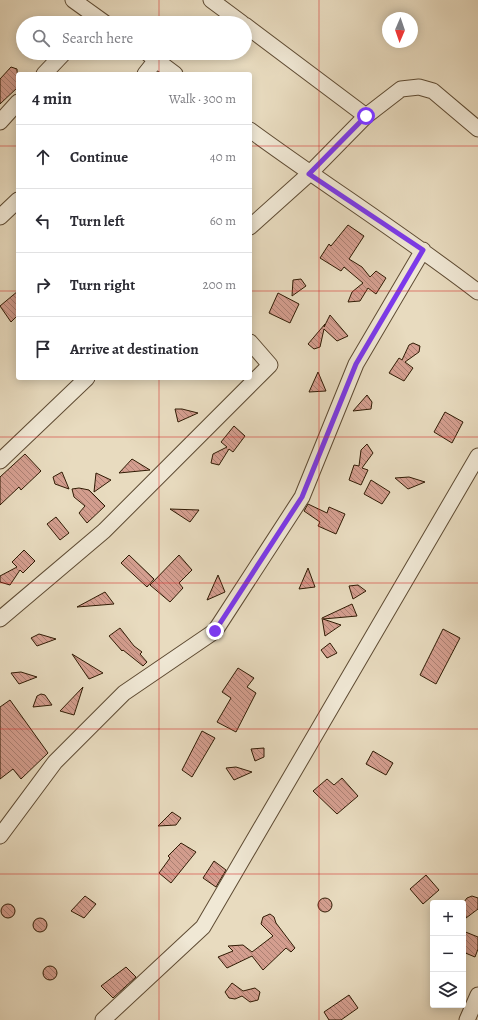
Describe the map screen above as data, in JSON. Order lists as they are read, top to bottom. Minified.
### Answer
{"north":"bottom","page":{"search":"Search here","heading":["4 min","Walk · 300 m"],"list":[["Continue","40 m"],["Turn left","60 m"],["Turn right","200 m"],"Arrive at destination"],"map_buttons":["+","−"]}}
